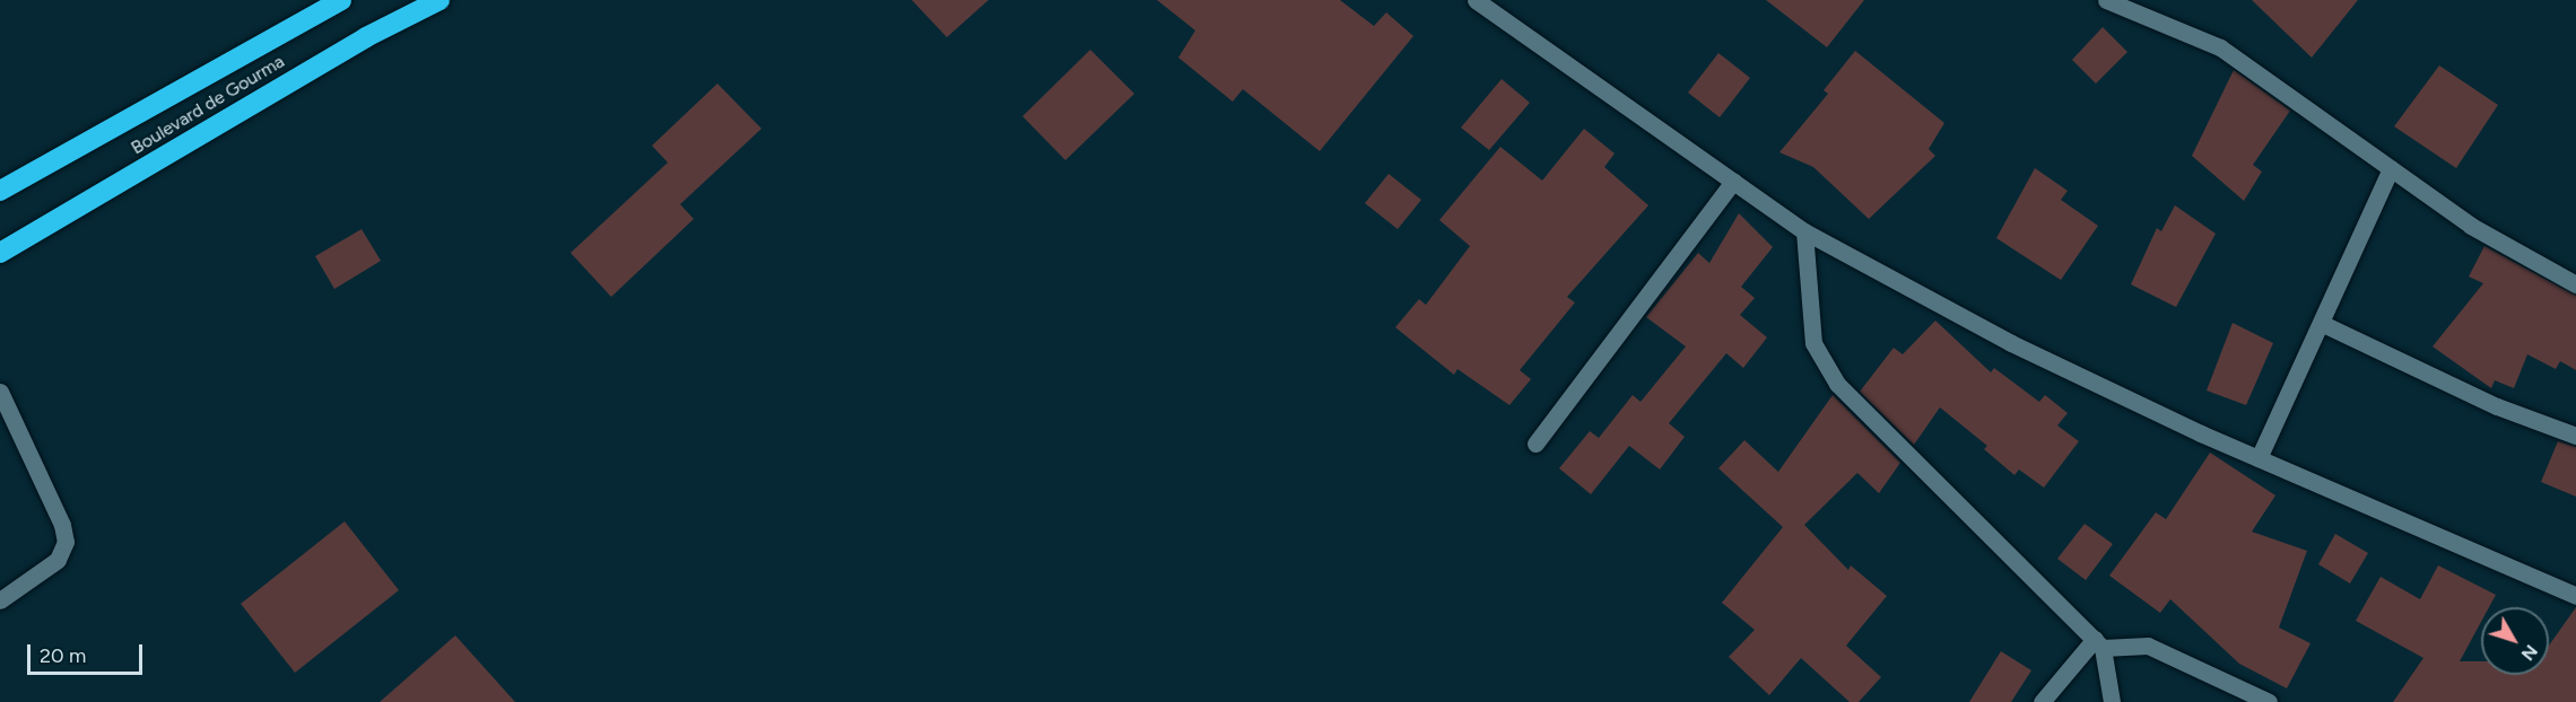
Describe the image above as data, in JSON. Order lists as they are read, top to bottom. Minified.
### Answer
{"streets":{"highway":["Boulevard de Gourma"]},"scale_bar":"20 m","north":"bottom right"}
